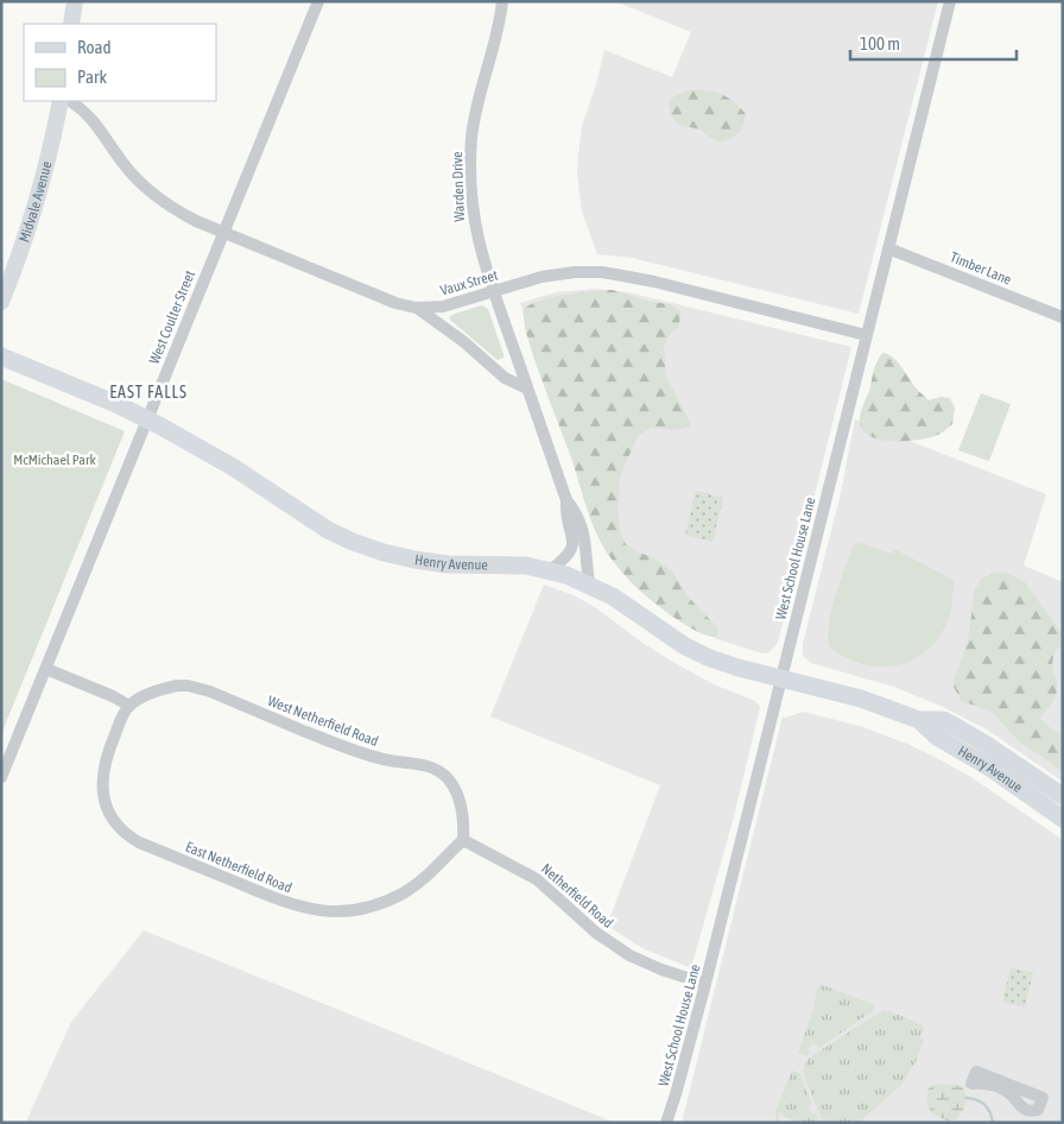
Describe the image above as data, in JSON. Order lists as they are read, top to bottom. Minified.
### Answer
{"streets":{"main road":["Henry Avenue"],"street":["Warden Drive","Midvale Avenue","Timber Lane","Vaux Street","West Coulter Street","West School House Lane","West Netherfield Road","East Netherfield Road","Netherfield Road"]},"crossings":[["Warden Drive","Vaux Street"],["Warden Drive","Henry Avenue"],["Timber Lane","West School House Lane"],["Vaux Street","West Coulter Street"],["Vaux Street","West School House Lane"],["West Coulter Street","Henry Avenue"],["West School House Lane","Henry Avenue"],["West School House Lane","Netherfield Road"],["West Netherfield Road","East Netherfield Road"],["West Netherfield Road","Netherfield Road"],["East Netherfield Road","Netherfield Road"]],"districts":["EAST FALLS"],"parks":["McMichael Park"],"legend":["Road","Park"],"scale_bar":"100 m"}
